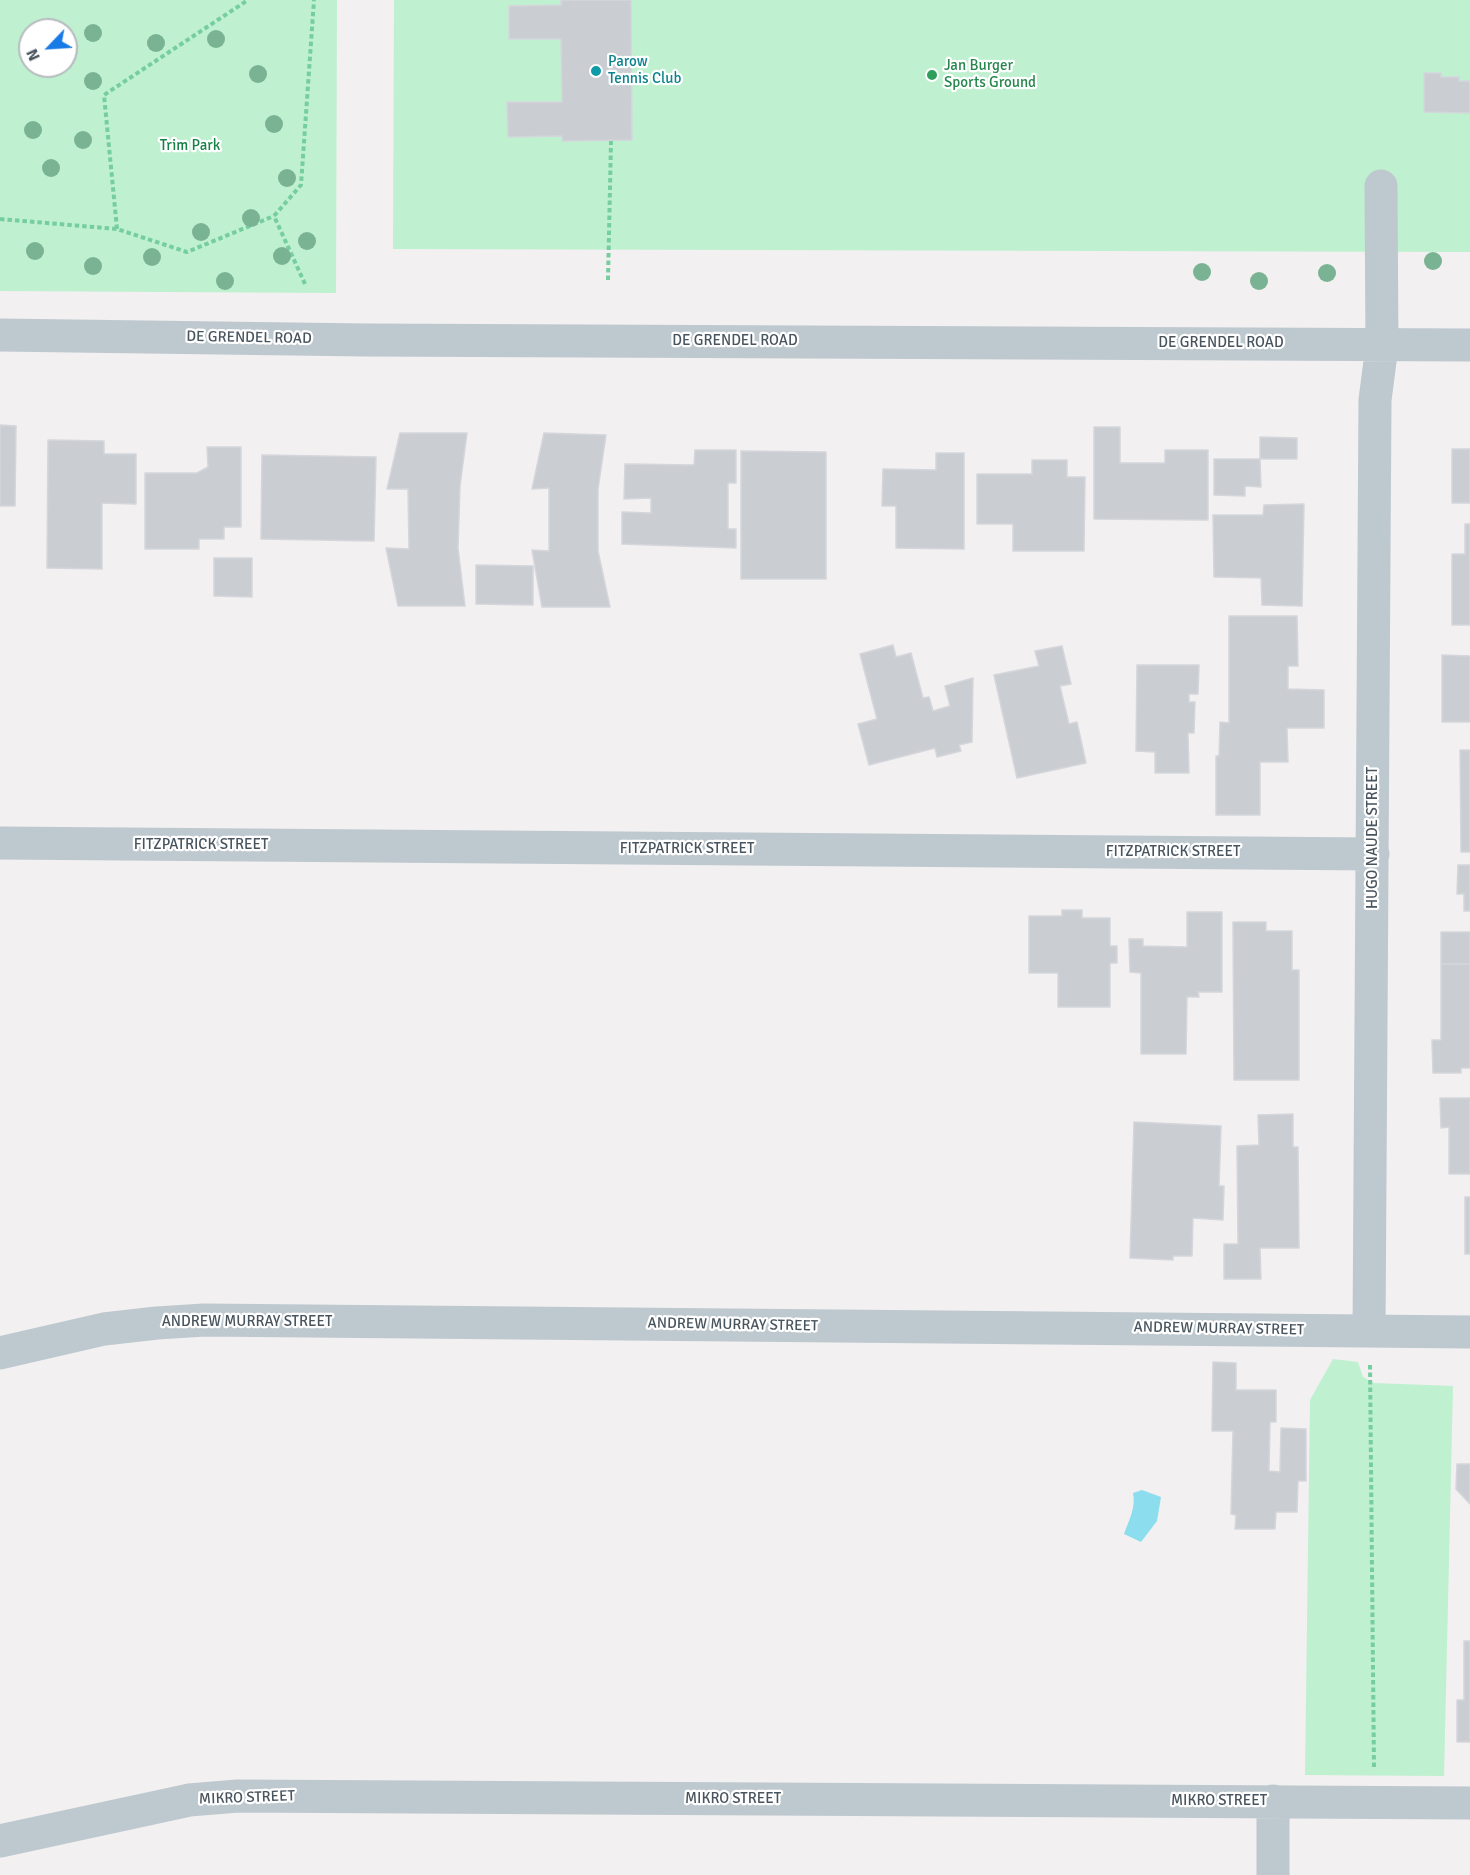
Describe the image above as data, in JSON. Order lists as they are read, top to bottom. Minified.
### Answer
{"streets":{"street":["DE GRENDEL ROAD","HUGO NAUDE STREET","FITZPATRICK STREET","ANDREW MURRAY STREET","MIKRO STREET"]},"crossings":[["DE GRENDEL ROAD","HUGO NAUDE STREET"],["HUGO NAUDE STREET","FITZPATRICK STREET"],["HUGO NAUDE STREET","ANDREW MURRAY STREET"]],"parks":["Trim Park"],"places":["Parow Tennis Club","Jan Burger Sports Ground"],"north":"bottom left"}
